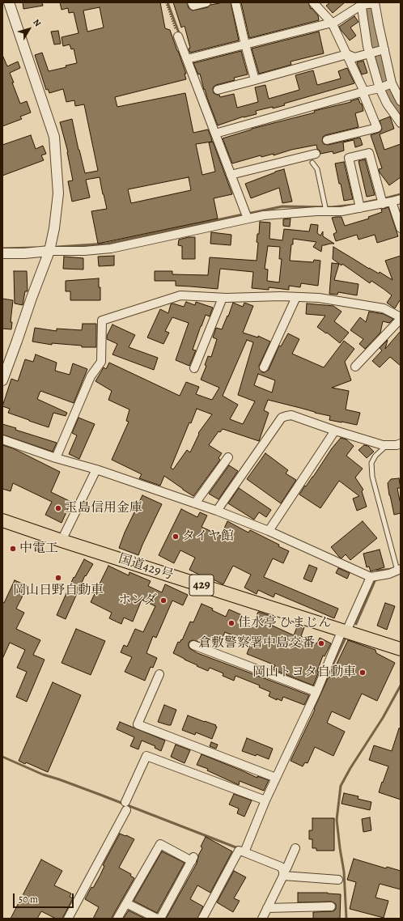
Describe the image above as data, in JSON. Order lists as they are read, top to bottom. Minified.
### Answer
{"streets":{"highway":["国道429号","429"]},"places":["玉島信用金庫","タイヤ館","中電工","岡山日野自動車","ホンダ","佳水亭 ひまじん","倉敷警察署中島交番","岡山トヨタ自動車"],"scale_bar":"50 m","north":"top right"}
